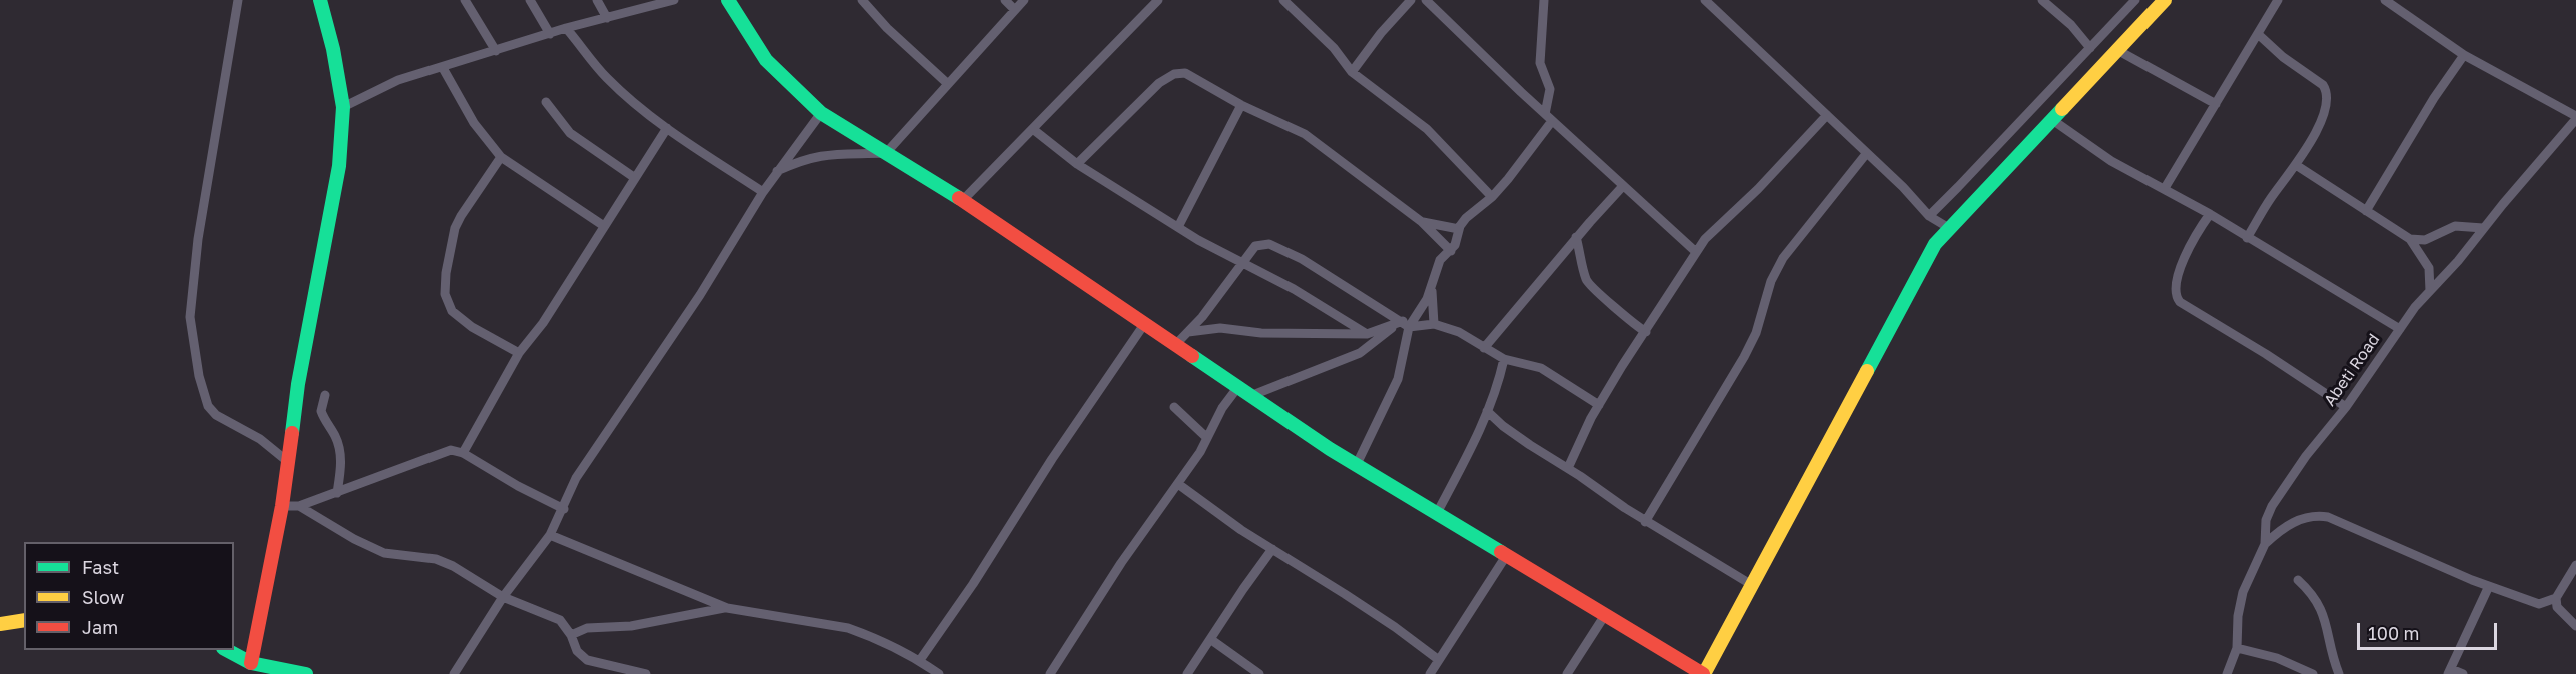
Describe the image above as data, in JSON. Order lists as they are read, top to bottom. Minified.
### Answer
{"streets":{"street":["Abeti Road"]},"legend":["Fast","Slow","Jam"],"scale_bar":"100 m"}
